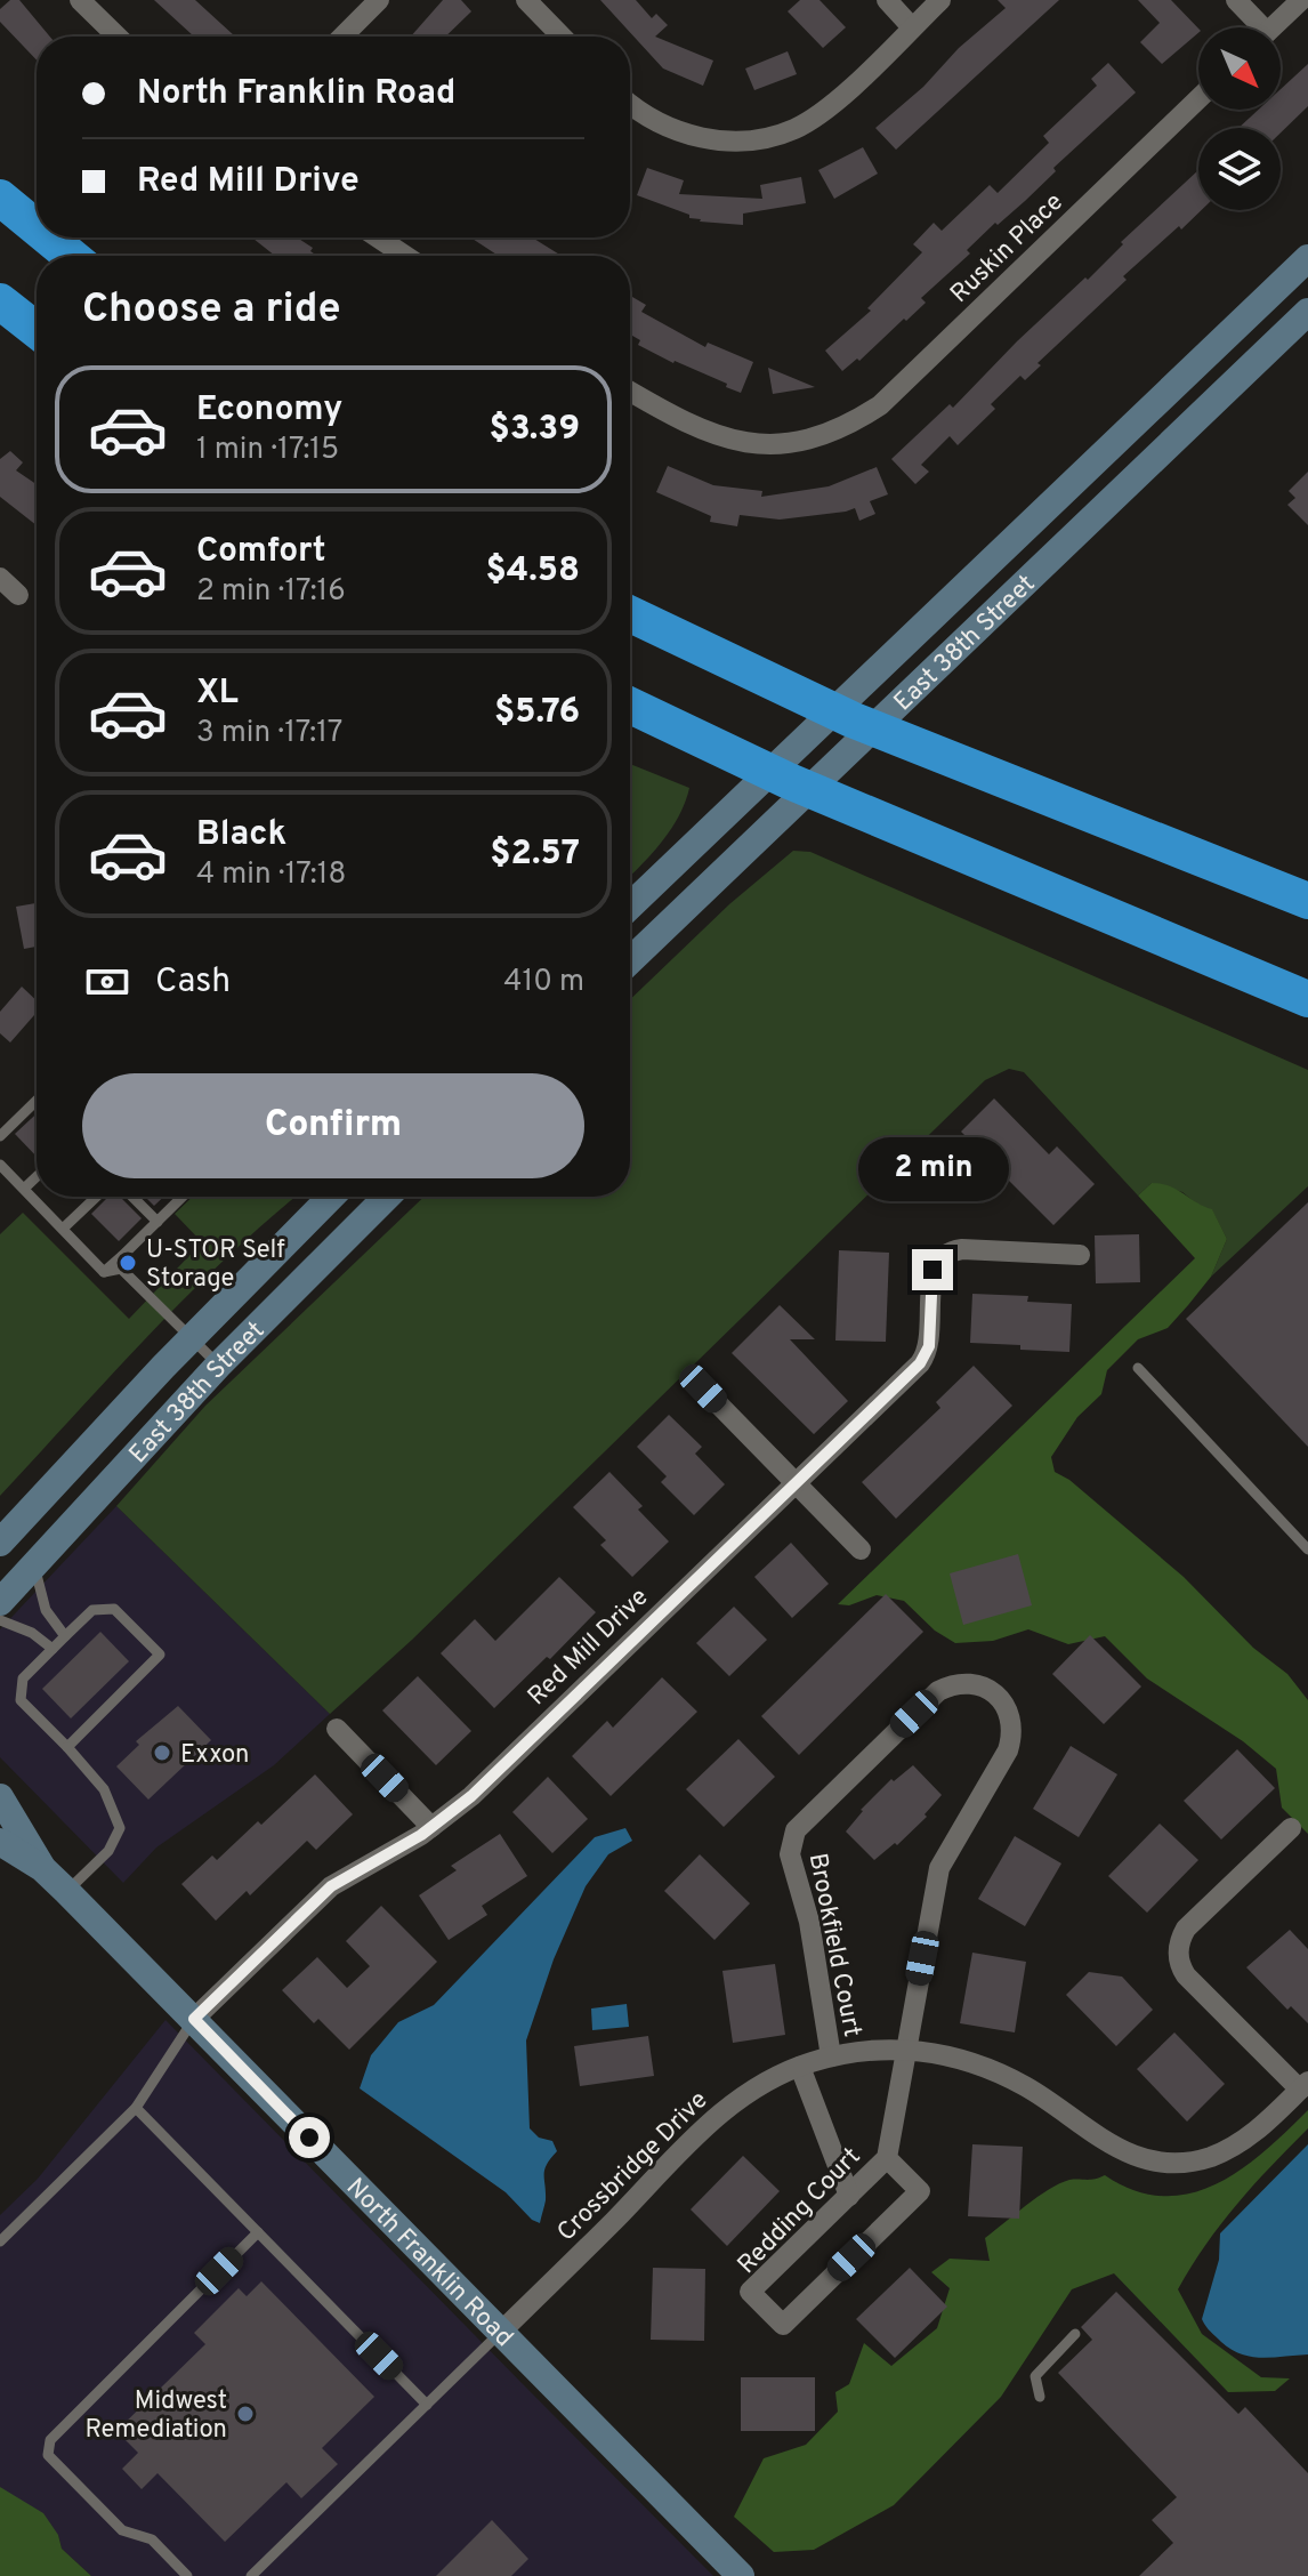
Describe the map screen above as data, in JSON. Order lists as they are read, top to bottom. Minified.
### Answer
{"streets":{"main road":["East 38th Street","North Franklin Road"],"street":["Ruskin Place","Red Mill Drive","Brookfield Court","Crossbridge Drive","Redding Court"]},"crossings":[["Red Mill Drive","North Franklin Road"],["Brookfield Court","Crossbridge Drive"],["Brookfield Court","Redding Court"],["Crossbridge Drive","Redding Court"],["Crossbridge Drive","North Franklin Road"]],"places":["U-STOR Self Storage","Exxon","Midwest Remediation"],"north":"bottom right","page":{"banner":["North Franklin Road","Red Mill Drive"],"heading":"Choose a ride","list":[{"name":"Economy","note":"1 min · 17:15","value":"$3.39"},{"name":"Comfort","note":"2 min · 17:16","value":"$4.58"},{"name":"XL","note":"3 min · 17:17","value":"$5.76"},{"name":"Black","note":"4 min · 17:18","value":"$2.57"}],"pay":["Cash","410 m"],"buttons":"Confirm","bubble":"2 min"}}
